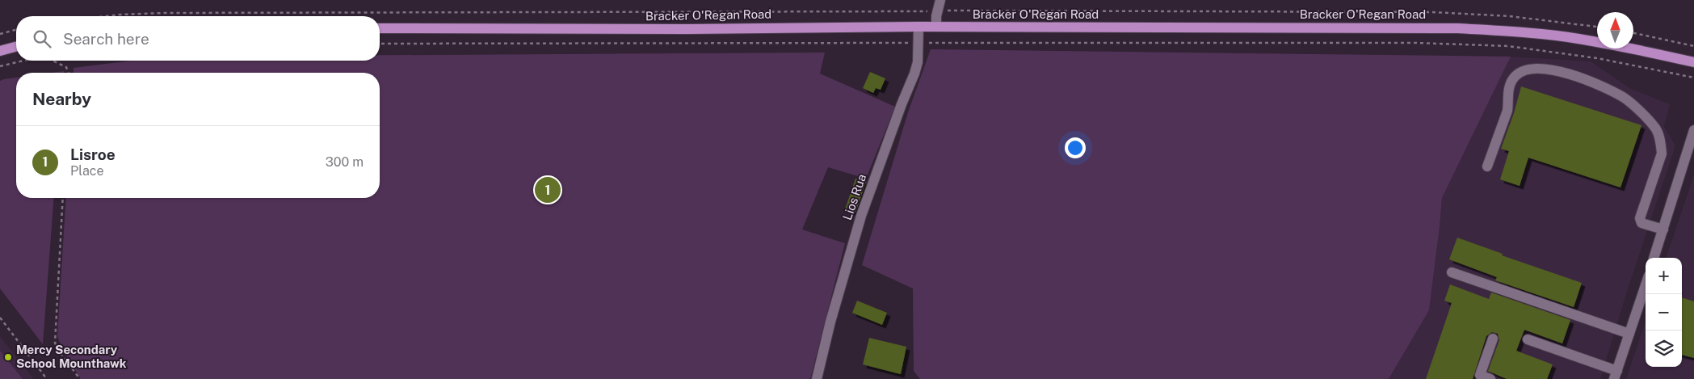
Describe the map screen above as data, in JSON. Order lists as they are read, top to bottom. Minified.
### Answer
{"streets":{"main road":["Bracker O'Regan Road"],"street":["Lios Rua"]},"crossings":[["Bracker O'Regan Road","Lios Rua"]],"places":["Mercy Secondary School Mounthawk"],"north":"top","page":{"search":"Search here","heading":"Nearby","list":[{"mark":"1","name":"Lisroe","note":"Place","value":"300 m"}],"pins":"1","map_buttons":["+","−"]}}
